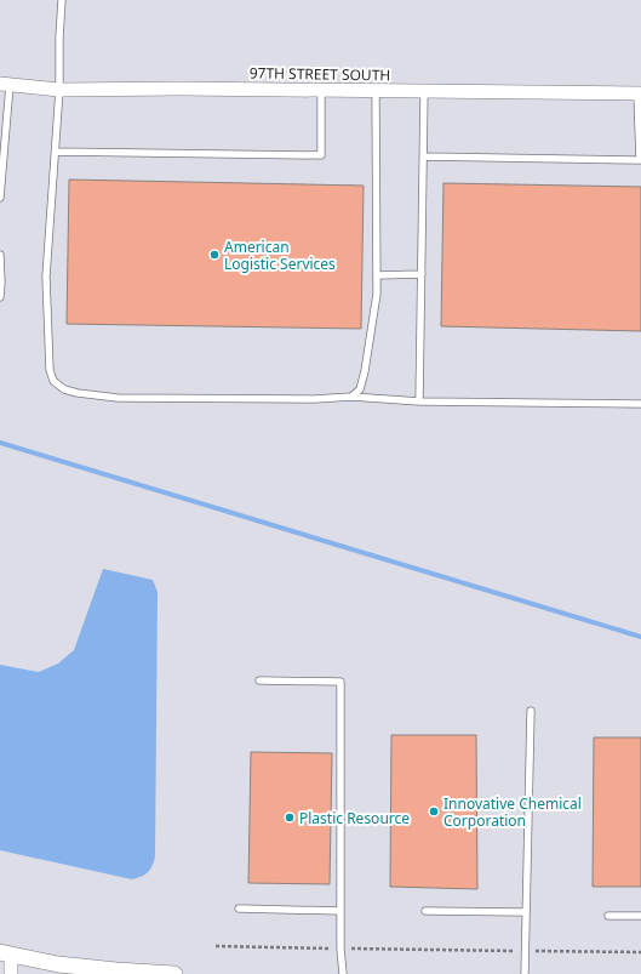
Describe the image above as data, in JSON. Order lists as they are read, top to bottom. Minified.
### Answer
{"streets":{"street":["97TH STREET SOUTH"]},"places":["American Logistic Services","Innovative Chemical Corporation","Plastic Resource"]}
